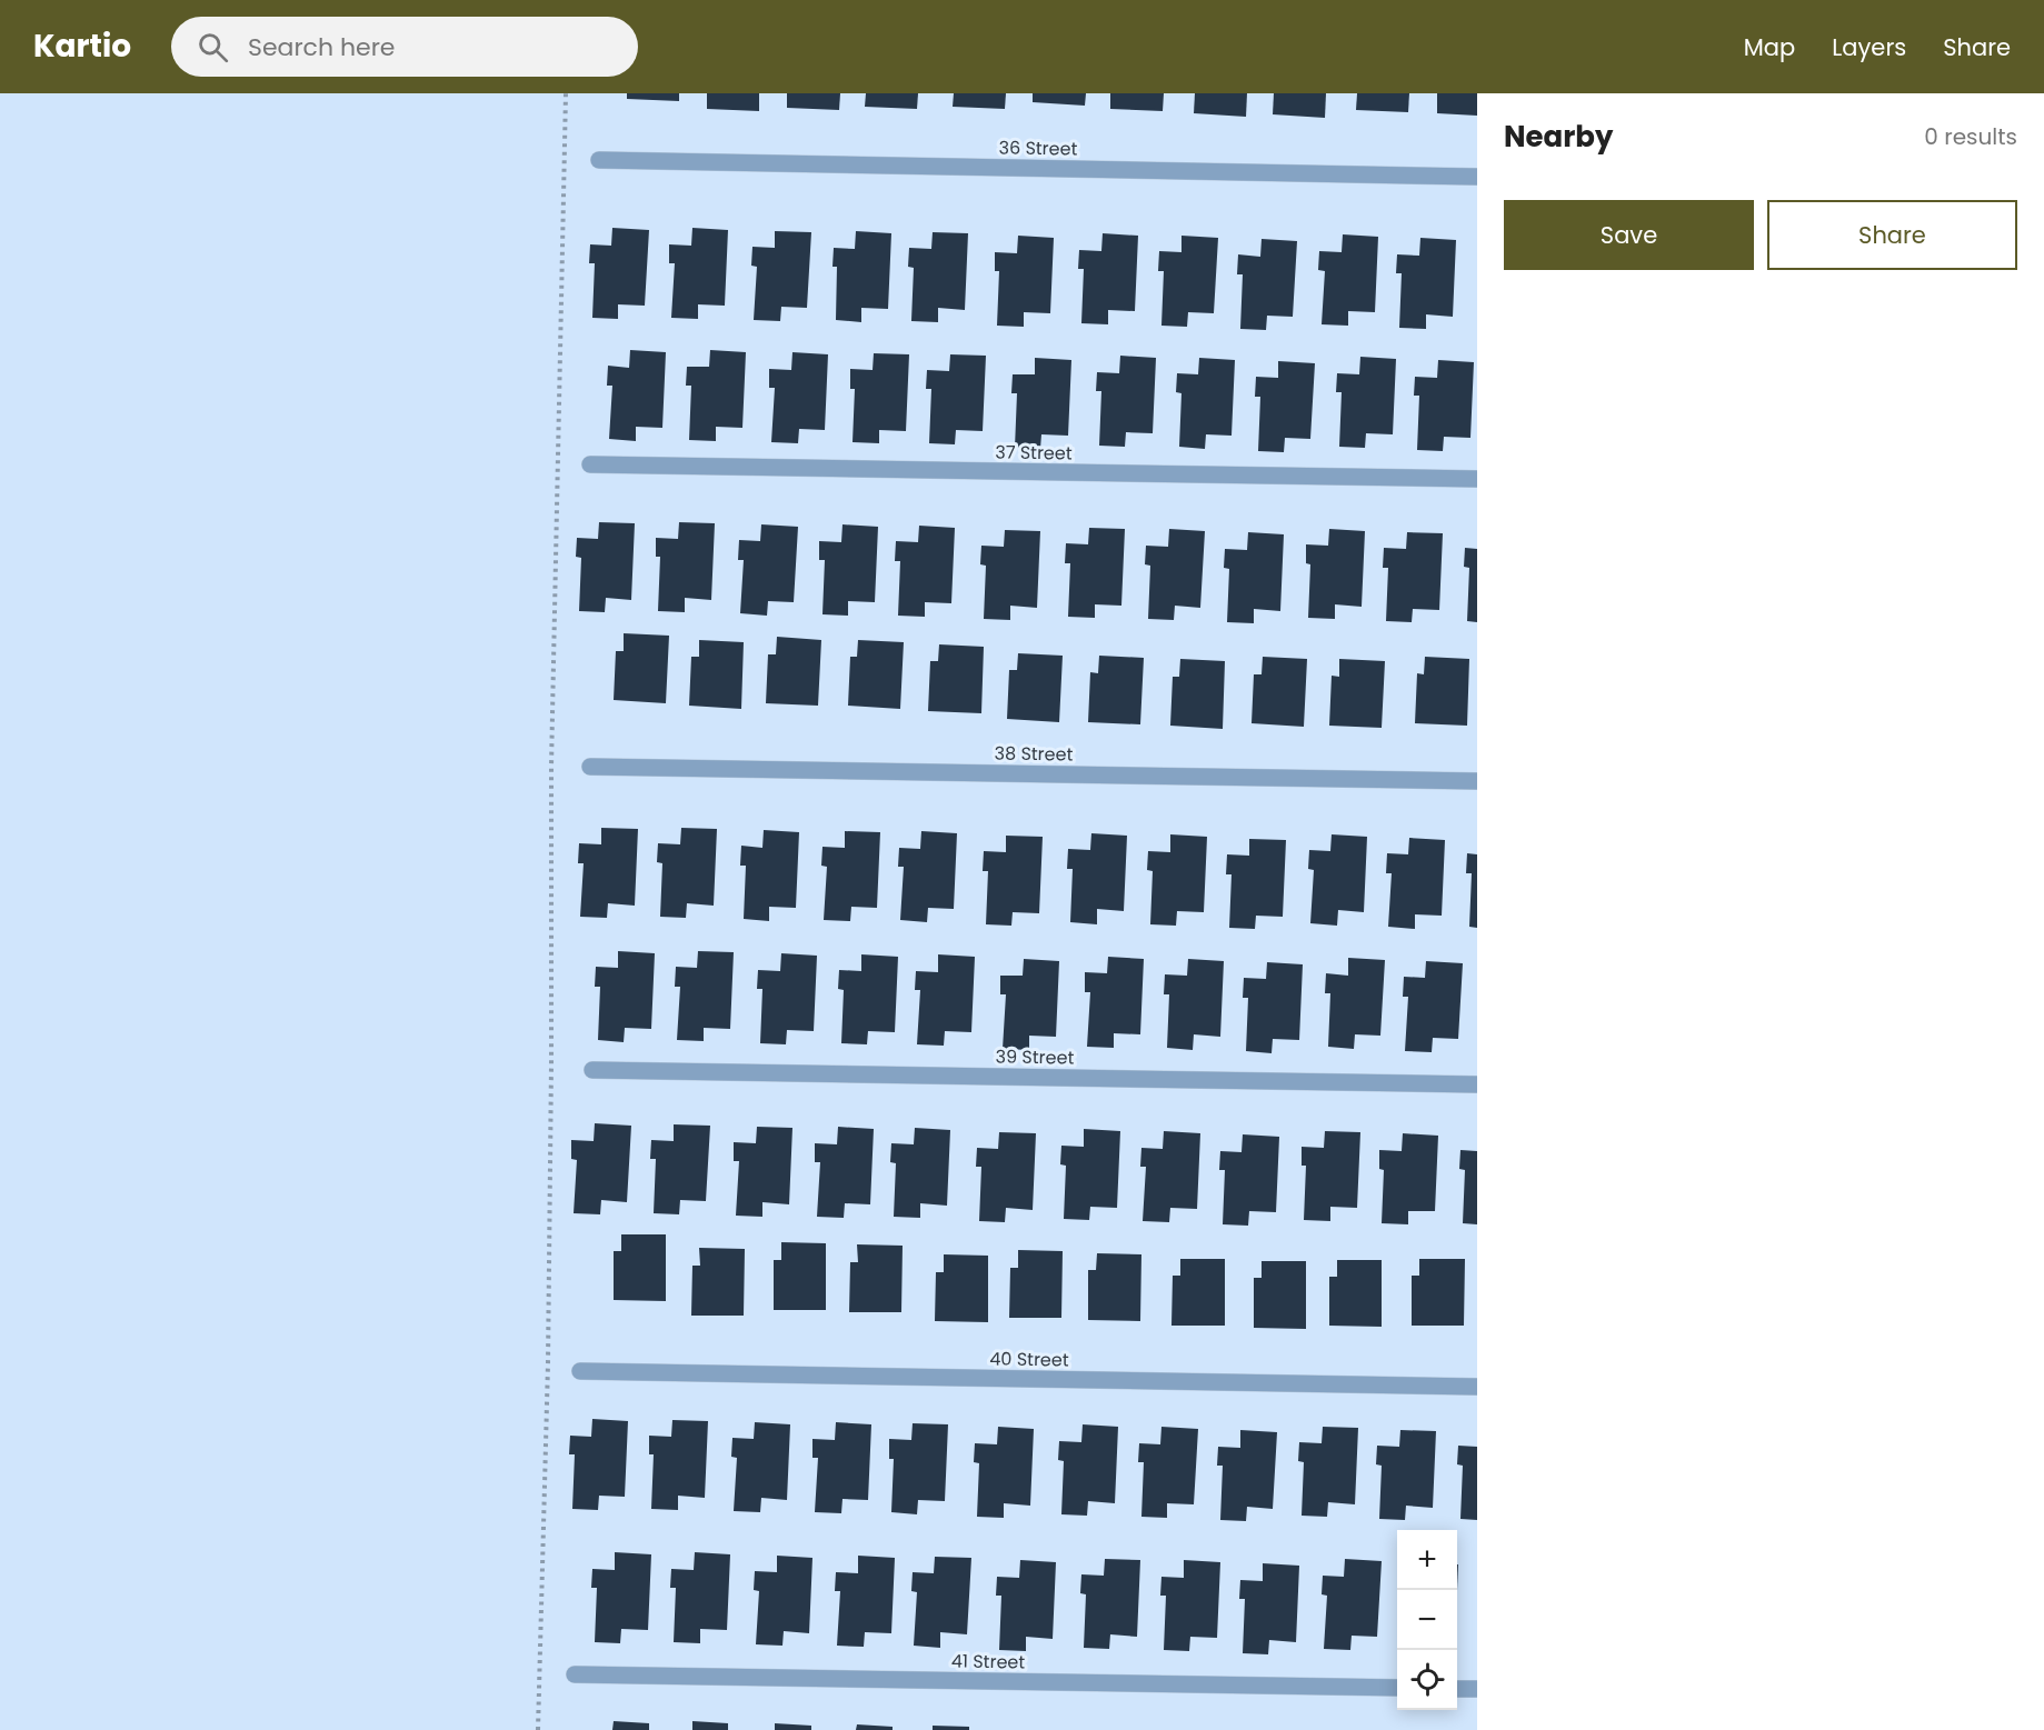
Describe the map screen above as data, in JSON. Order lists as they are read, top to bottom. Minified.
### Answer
{"streets":{"street":["36 Street","37 Street","38 Street","39 Street","40 Street","41 Street"]},"page":{"header":"Kartio","search":"Search here","nav":["Map","Layers","Share"],"heading":["Nearby","0 results"],"buttons":["Save","Share"],"map_buttons":["+","−"]}}
